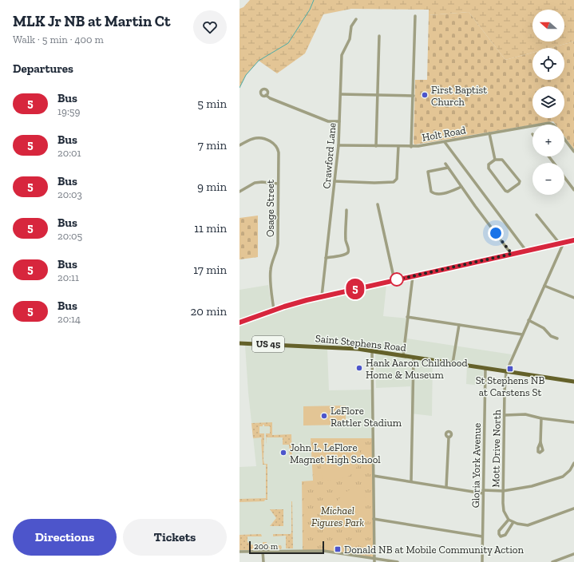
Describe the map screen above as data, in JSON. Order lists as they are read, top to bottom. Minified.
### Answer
{"streets":{"main road":["Saint Stephens Road","US 45"],"street":["Holt Road","Crawford Lane","Osage Street","Mott Drive North","Gloria York Avenue"]},"crossings":[["Holt Road","Crawford Lane"],["Saint Stephens Road","Mott Drive North"],["Saint Stephens Road","Gloria York Avenue"]],"parks":["Michael Figures Park"],"places":{"other":["First Baptist Church","Hank Aaron Childhood Home & Museum","LeFlore Rattler Stadium","John L. LeFlore Magnet High School"],"transit":["St Stephens NB at Carstens St","Donald NB at Mobile Community Action"]},"lines":["bus line 5"],"scale_bar":"200 m","north":"left","page":{"heading":[["MLK Jr NB at Martin Ct","Walk · 5 min · 400 m"],"Departures"],"on_map":"5","map_buttons":["+","−"],"list":[{"mark":"5","name":"Bus","note":"19:59","value":"5 min"},{"mark":"5","name":"Bus","note":"20:01","value":"7 min"},{"mark":"5","name":"Bus","note":"20:03","value":"9 min"},{"mark":"5","name":"Bus","note":"20:05","value":"11 min"},{"mark":"5","name":"Bus","note":"20:11","value":"17 min"},{"mark":"5","name":"Bus","note":"20:14","value":"20 min"}],"buttons":["Directions","Tickets"],"scale":"200 m"}}
